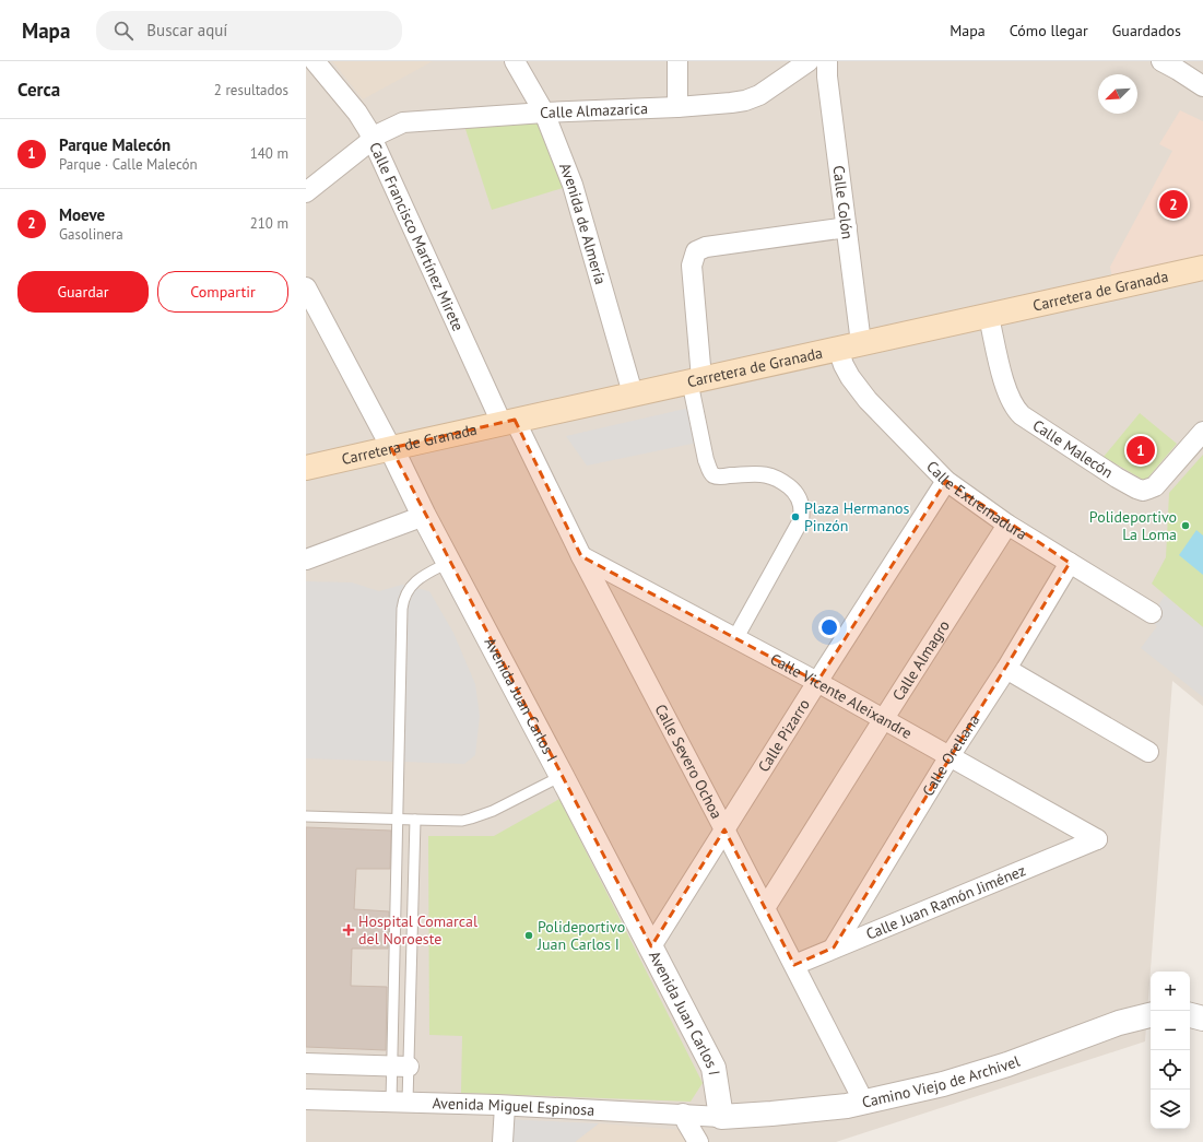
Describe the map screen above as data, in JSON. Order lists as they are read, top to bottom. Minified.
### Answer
{"streets":{"main road":["Carretera de Granada"],"street":["Calle Almazarica","Calle Colón","Avenida de Almería","Calle Francisco Martínez Mirete","Calle Malecón","Calle Extremadura","Calle Almagro","Calle Vicente Aleixandre","Avenida Juan Carlos I","Calle Pizarro","Calle Orellana","Calle Severo Ochoa","Calle Juan Ramón Jiménez","Camino Viejo de Archivel","Avenida Miguel Espinosa"]},"crossings":[["Calle Almazarica","Avenida de Almería"],["Calle Almazarica","Calle Francisco Martínez Mirete"],["Calle Colón","Carretera de Granada"],["Avenida de Almería","Carretera de Granada"],["Calle Francisco Martínez Mirete","Carretera de Granada"],["Calle Francisco Martínez Mirete","Calle Severo Ochoa"],["Carretera de Granada","Calle Malecón"],["Carretera de Granada","Calle Extremadura"],["Carretera de Granada","Avenida Juan Carlos I"],["Carretera de Granada","Calle Severo Ochoa"],["Calle Extremadura","Calle Almagro"],["Calle Extremadura","Calle Pizarro"],["Calle Extremadura","Calle Orellana"],["Calle Almagro","Calle Vicente Aleixandre"],["Calle Almagro","Calle Severo Ochoa"],["Calle Vicente Aleixandre","Calle Pizarro"],["Calle Vicente Aleixandre","Calle Orellana"],["Calle Vicente Aleixandre","Calle Severo Ochoa"],["Calle Vicente Aleixandre","Calle Juan Ramón Jiménez"],["Avenida Juan Carlos I","Calle Pizarro"],["Avenida Juan Carlos I","Camino Viejo de Archivel"],["Avenida Juan Carlos I","Avenida Miguel Espinosa"],["Calle Pizarro","Calle Severo Ochoa"],["Calle Orellana","Calle Juan Ramón Jiménez"],["Calle Severo Ochoa","Calle Juan Ramón Jiménez"],["Calle Severo Ochoa","Camino Viejo de Archivel"],["Camino Viejo de Archivel","Avenida Miguel Espinosa"]],"places":{"other":["Plaza Hermanos Pinzón","Polideportivo La Loma","Polideportivo Juan Carlos I"],"health":["Hospital Comarcal del Noroeste"]},"north":"bottom left","page":{"header":"Mapa","search":"Buscar aquí","nav":["Mapa","Cómo llegar","Guardados"],"heading":["Cerca","2 resultados"],"list":[{"mark":"1","name":"Parque Malecón","note":"Parque · Calle Malecón","value":"140 m"},{"mark":"2","name":"Moeve","note":"Gasolinera","value":"210 m"}],"pins":["2","1"],"buttons":["Guardar","Compartir"],"map_buttons":["+","−"]}}
